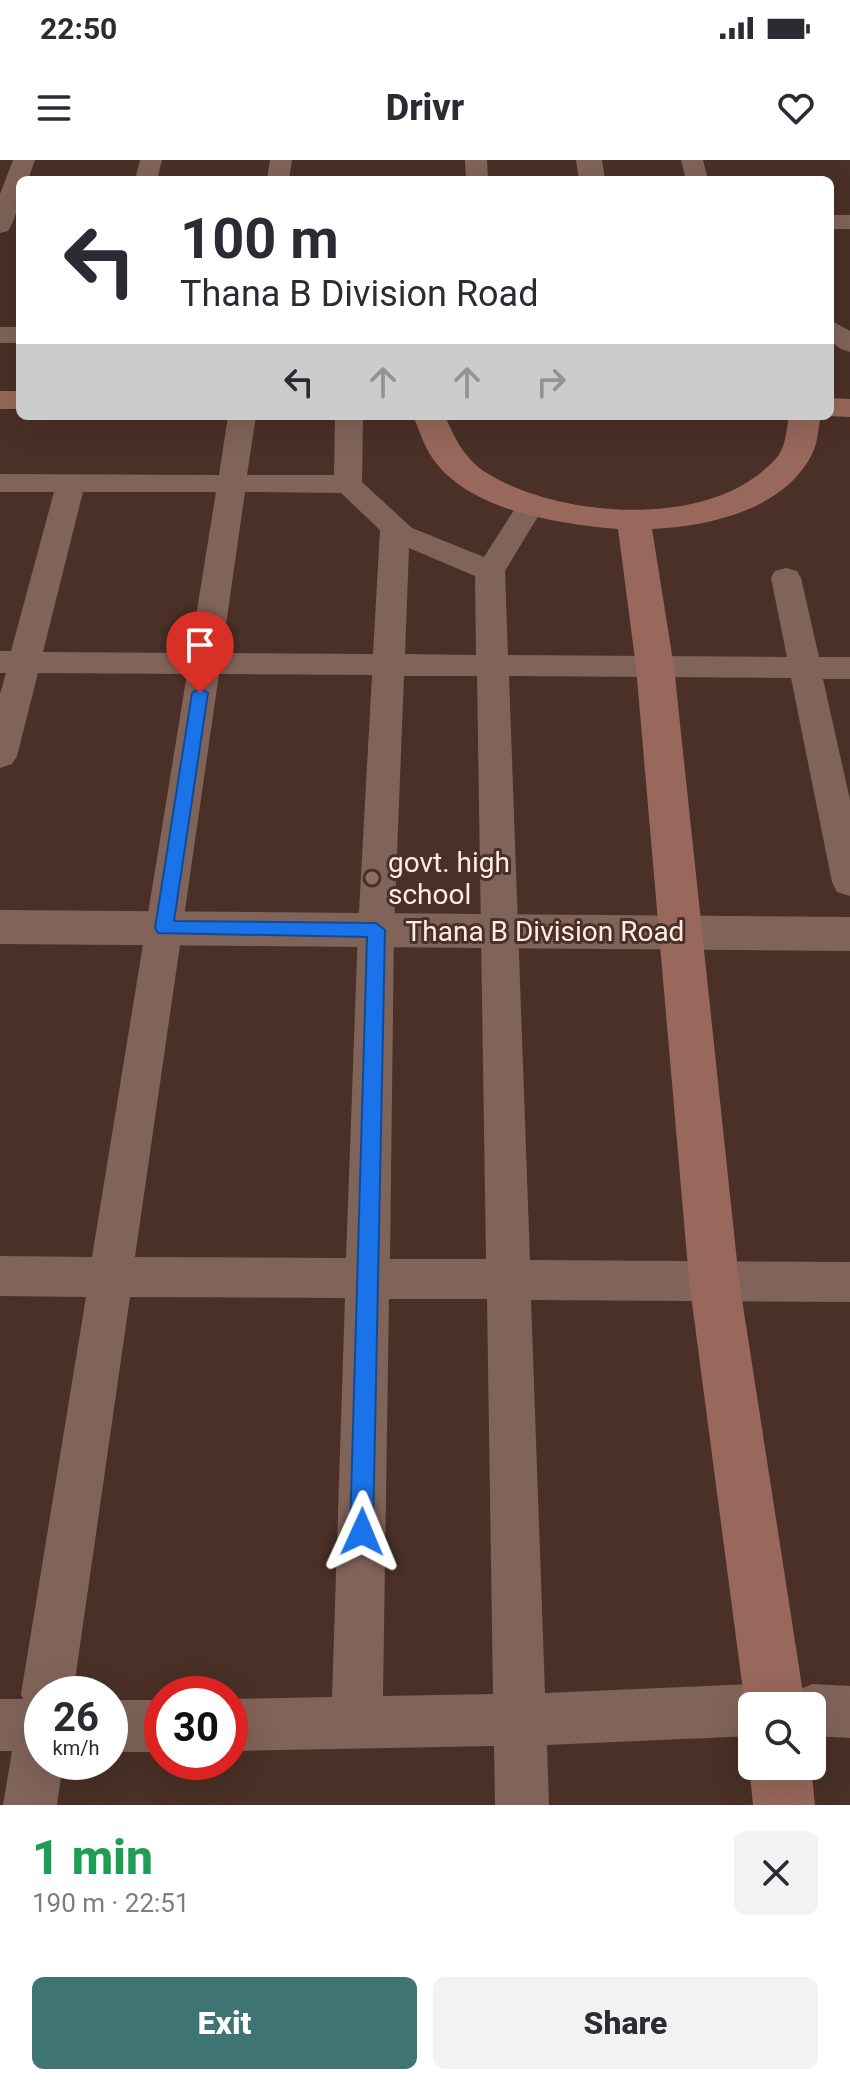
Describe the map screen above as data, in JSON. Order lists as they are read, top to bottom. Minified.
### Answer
{"streets":{"street":["Thana B Division Road"]},"places":["govt. high school"],"page":{"status":"22:50","header":"Drivr","turn":["100 m","Thana B Division Road"],"speed":"26 km/h","limit":"30","heading":["1 min","190 m · 22:51"],"buttons":["Exit","Share"]}}
